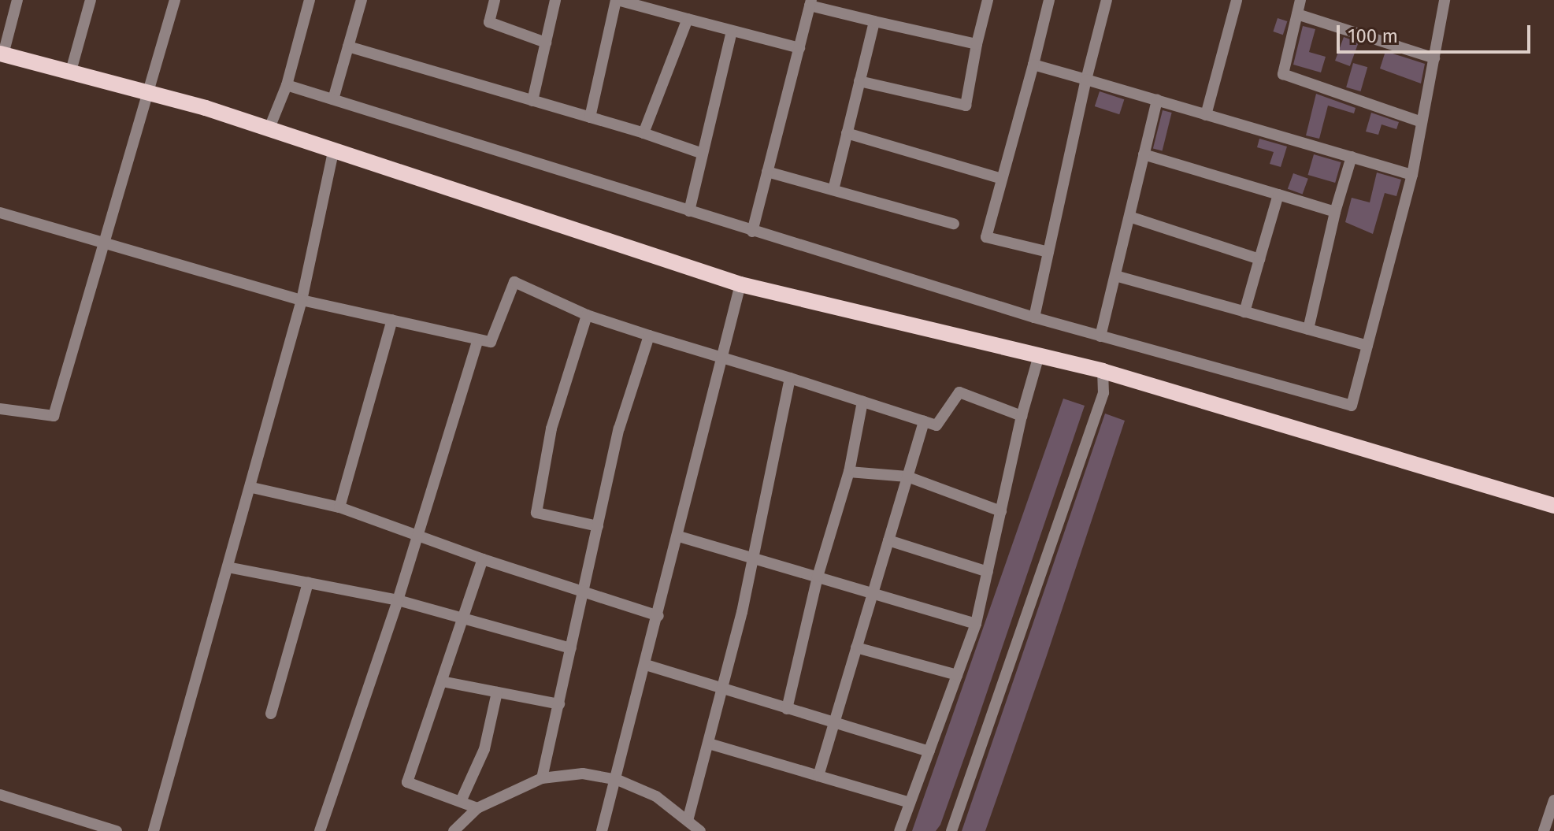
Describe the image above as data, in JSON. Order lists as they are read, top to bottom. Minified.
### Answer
{"scale_bar":"100 m"}
